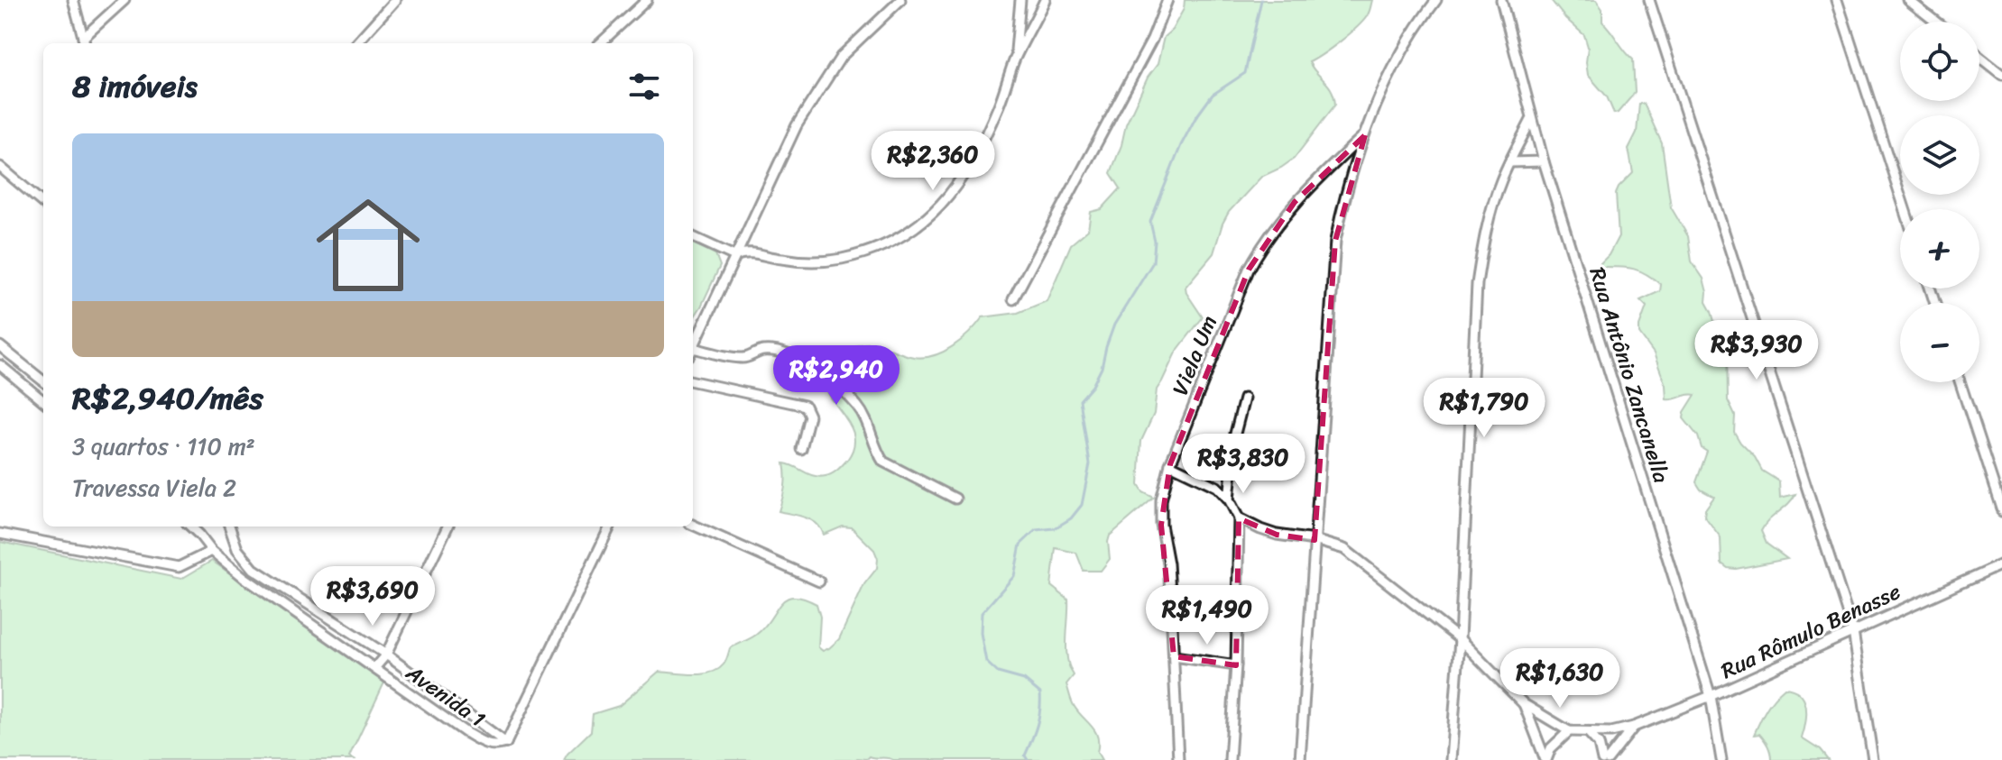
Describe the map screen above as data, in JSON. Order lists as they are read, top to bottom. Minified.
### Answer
{"streets":{"street":["Viela Um","Rua Antônio Zancanella","Rua Rômulo Benasse","Avenida 1"]},"crossings":[["Rua Antônio Zancanella","Rua Rômulo Benasse"]],"page":{"map_buttons":["+","−"],"heading":"8 imóveis","list":[{"name":"R$2,940/mês","note":"3 quartos · 110 m² · Travessa Viela 2"}],"price":["R$2,360","R$3,930","R$2,940","R$1,790","R$3,830","R$3,690","R$1,490","R$1,630"]}}
